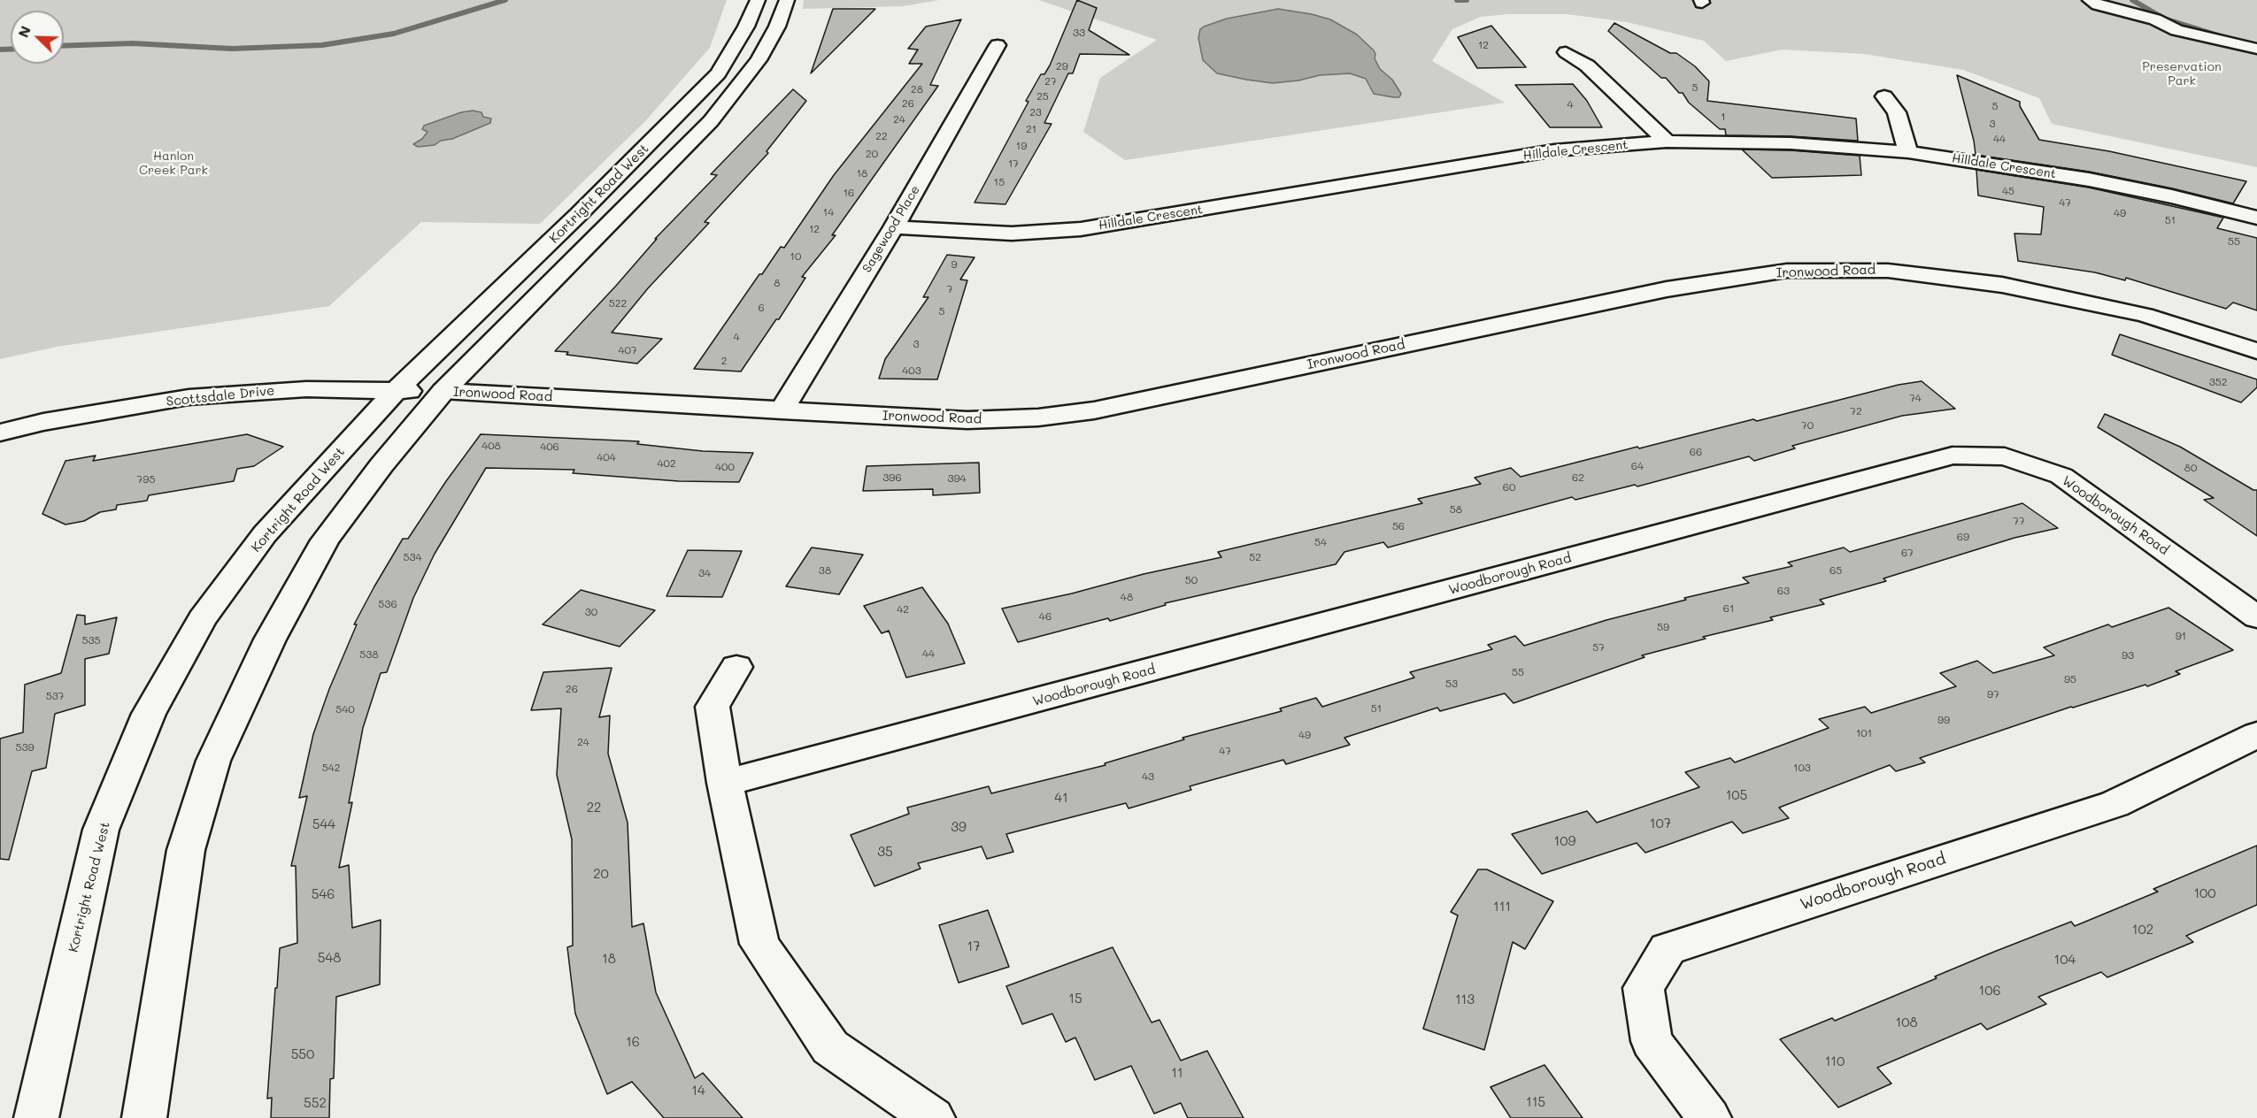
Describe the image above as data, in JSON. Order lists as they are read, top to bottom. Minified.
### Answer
{"streets":{"street":["Hilldale Crescent","Kortright Road West","Sagewood Place","Ironwood Road","Scottsdale Drive","Woodborough Road"]},"crossings":[["Hilldale Crescent","Sagewood Place"],["Kortright Road West","Ironwood Road"],["Kortright Road West","Scottsdale Drive"],["Sagewood Place","Ironwood Road"],["Ironwood Road","Scottsdale Drive"]],"parks":["Preservation Park","Hanlon Creek Park"],"house_numbers":["33","12","29","27","5","28","25","26","4","5","23","1","24","3","21","22","44","19","20","17","18","15","45","16","47","14","49","51","12","55","10","9","8","7","522","6","5","4","3","407","2","403","352","74","72","70","408","406","66","404","402","64","400","80","396","62","394","795","60","58","77","56","69","54","67","534","52","38","65","34","50","63","48","536","61","42","30","46","59","91","535","57","44","538","93","55","95","53","26","97","537","51","540","99","101","49","24","539","47","542","103","43","105","41","22","107","544","39","109","35","20","100","546","111","102","17","548","18","104","106","15","113","108","16","550","110","11","14","115","552"],"north":"top left"}
